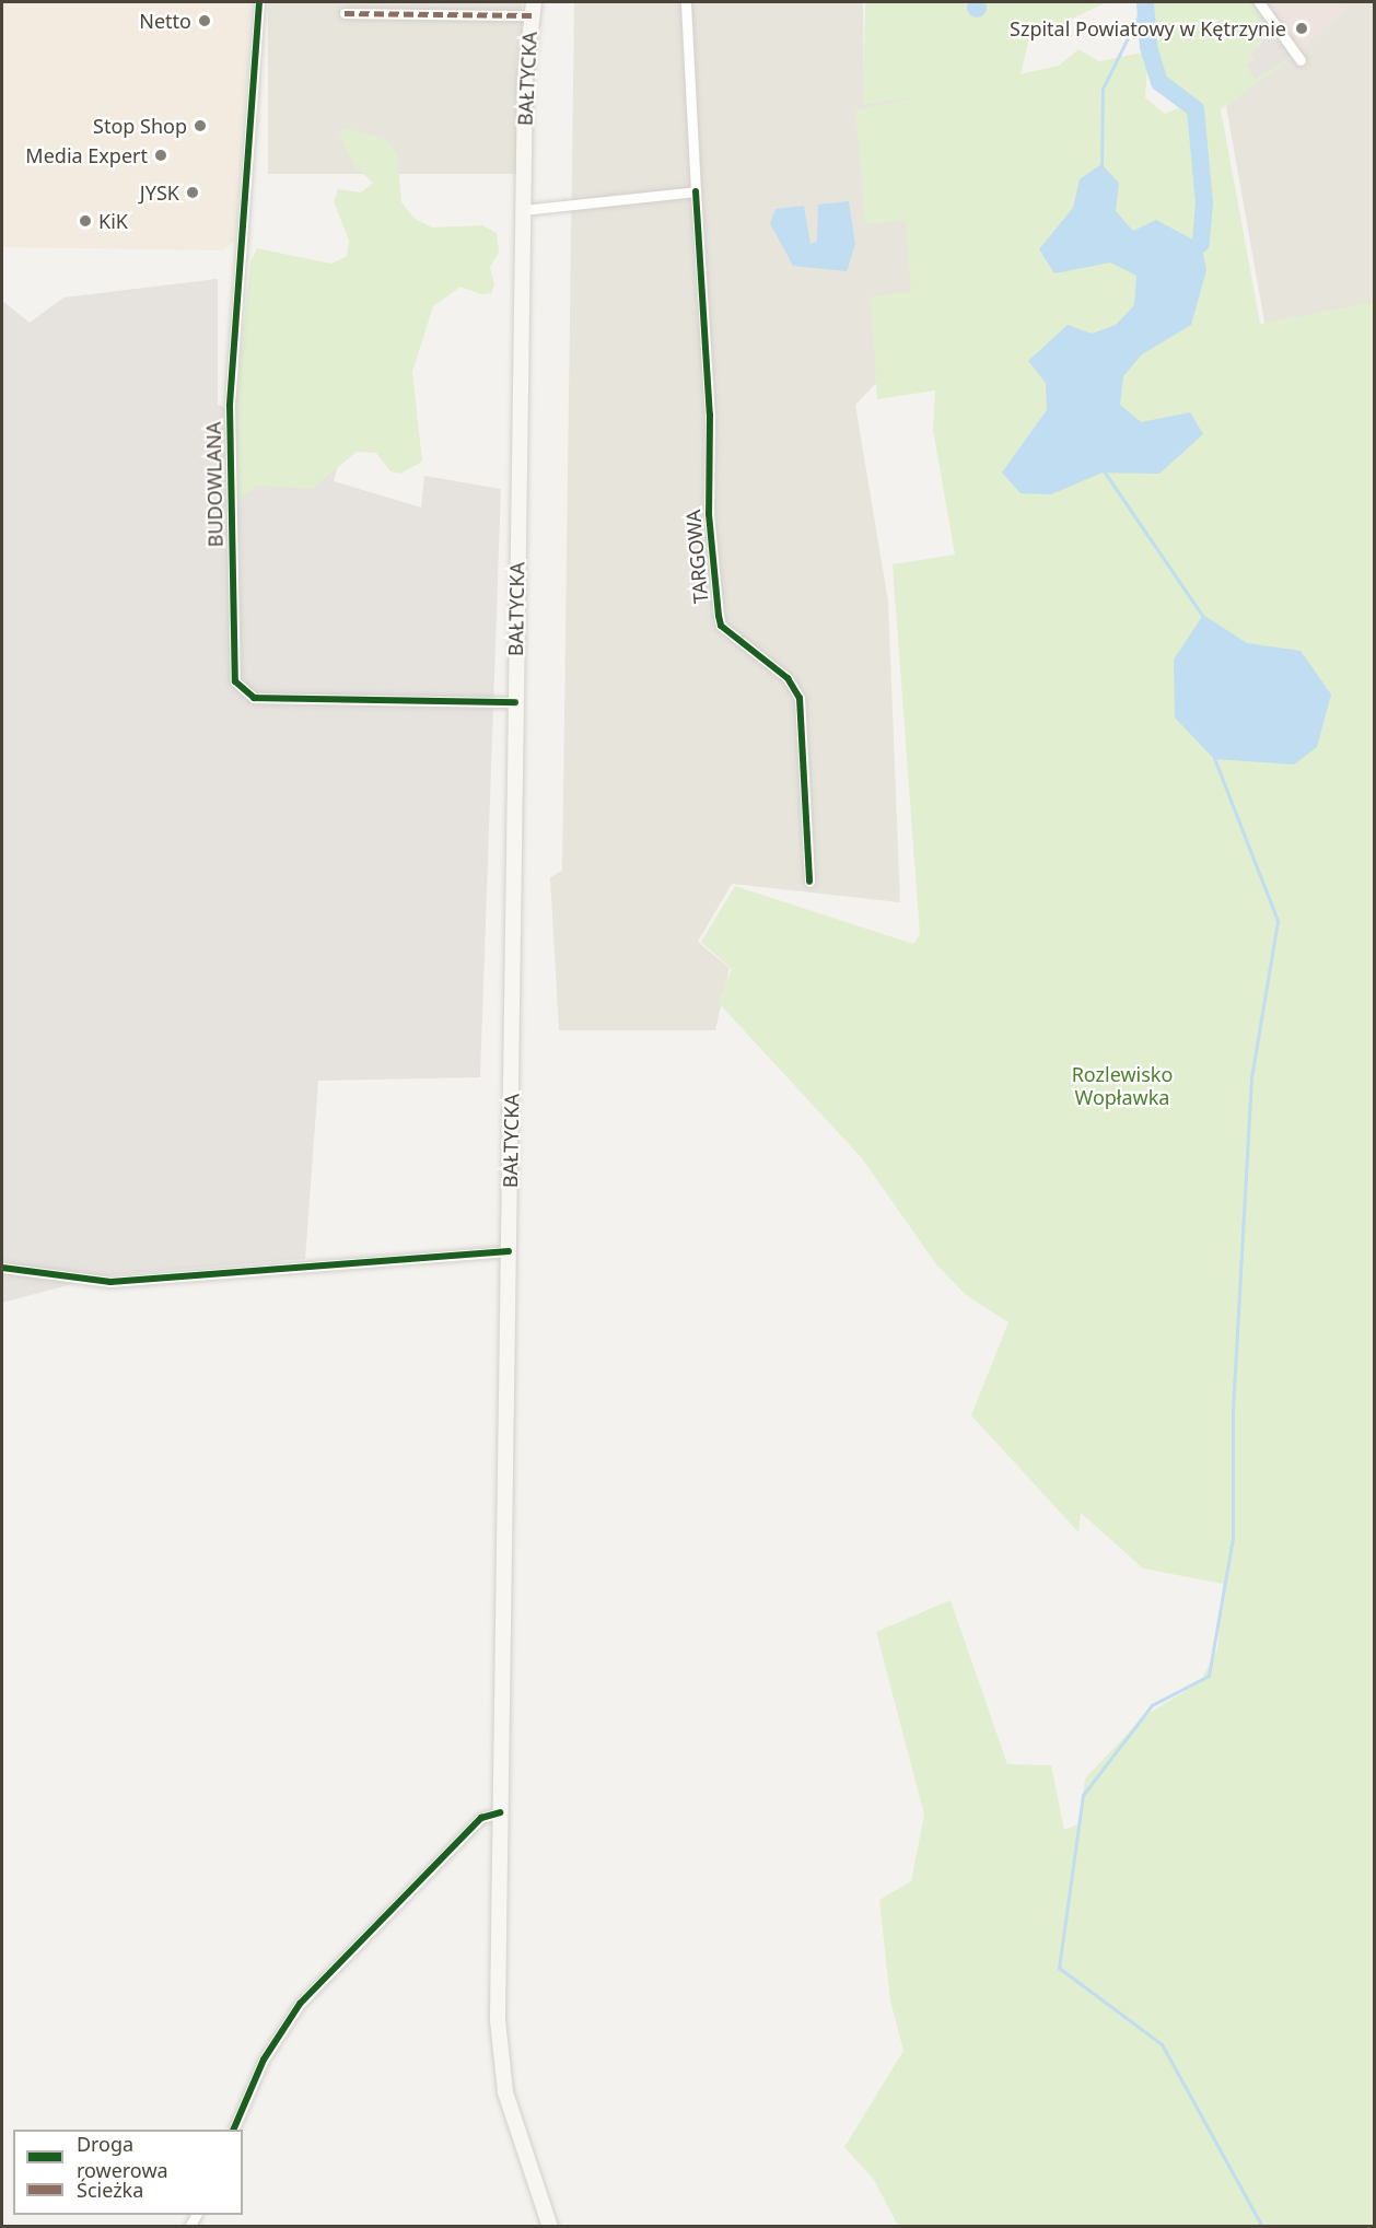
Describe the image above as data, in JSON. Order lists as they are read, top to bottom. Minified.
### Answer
{"streets":{"main road":["BAŁTYCKA"],"street":["BUDOWLANA","TARGOWA"]},"crossings":[["BAŁTYCKA","BUDOWLANA"]],"parks":["Rozlewisko Wopławka"],"places":["Netto","Szpital Powiatowy w Kętrzynie","Stop Shop","Media Expert","JYSK","KiK"],"legend":["Droga rowerowa","Ścieżka"]}
